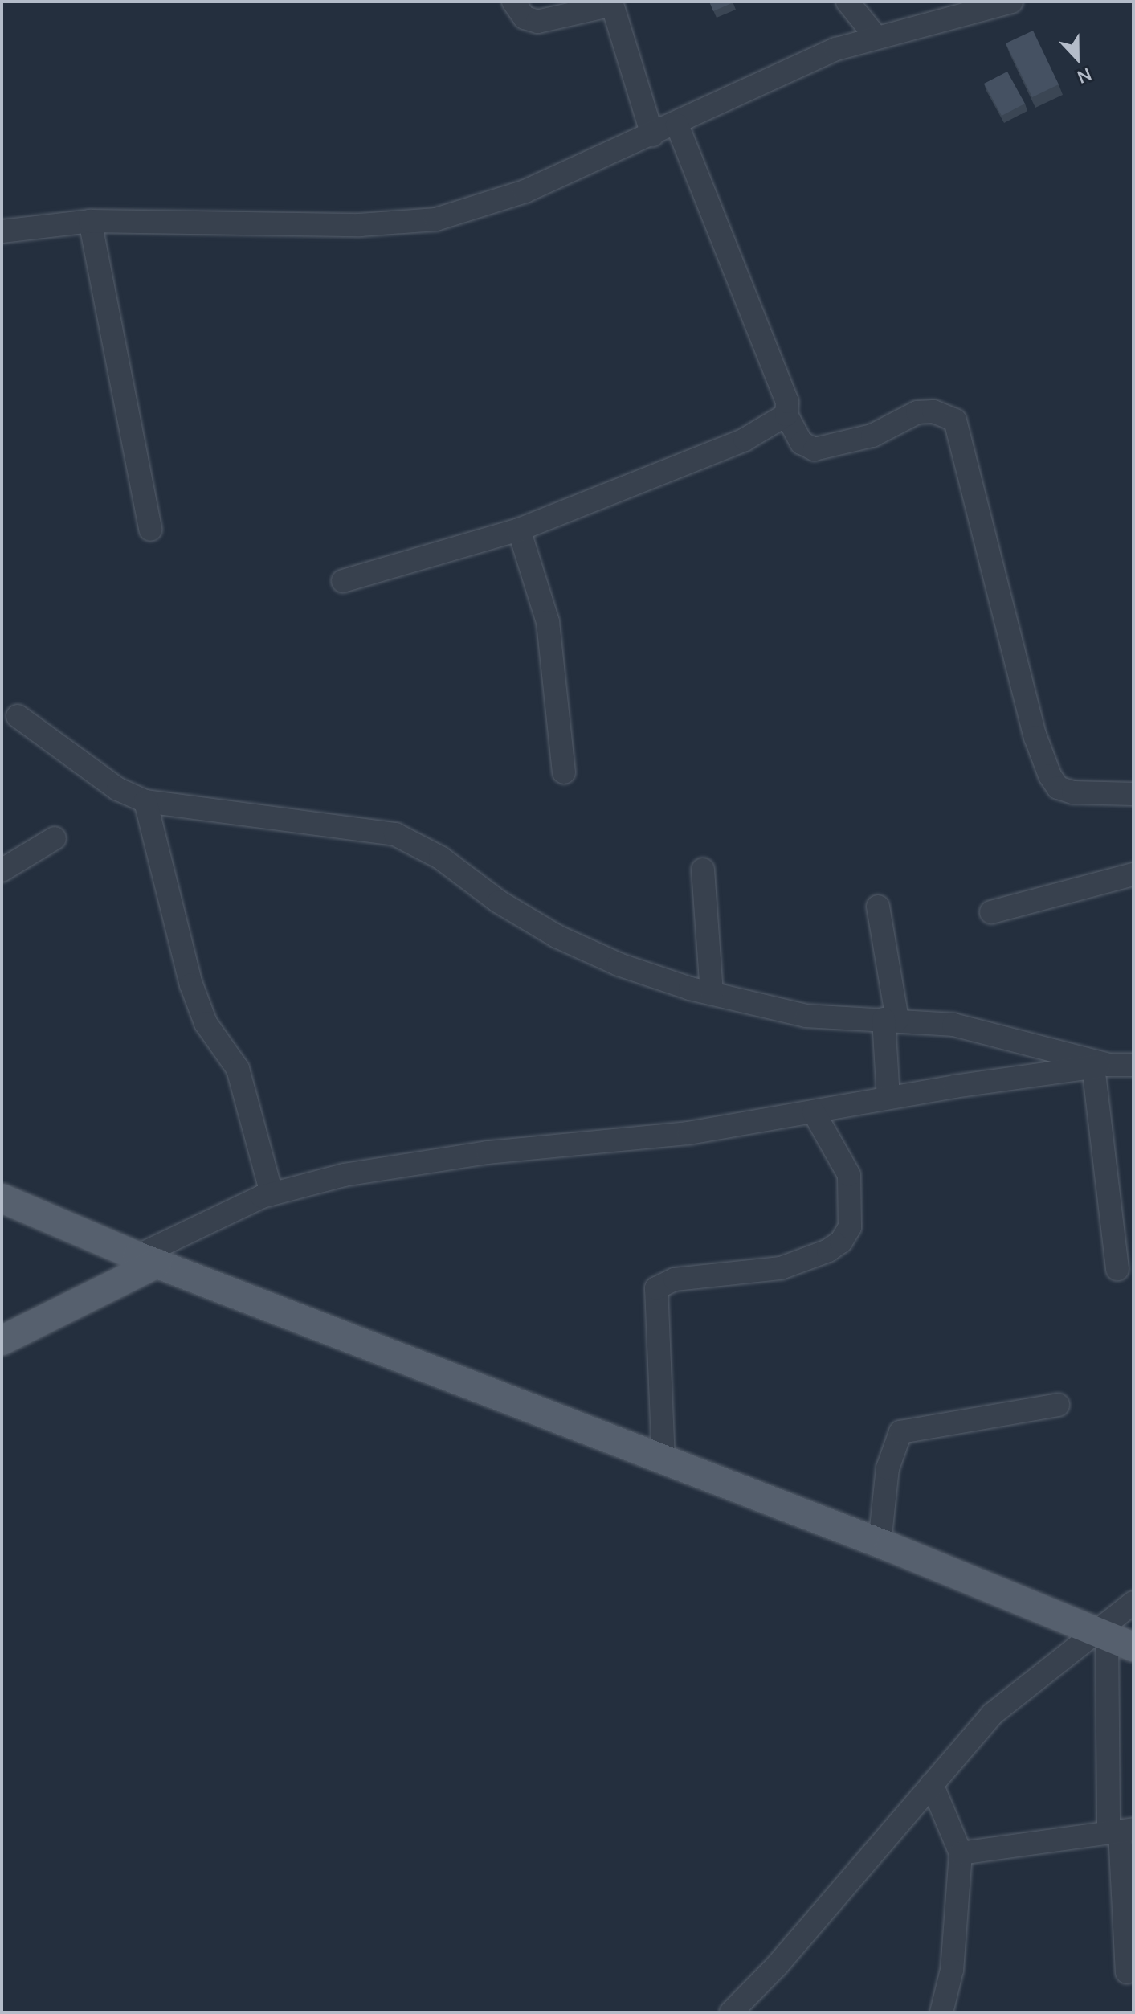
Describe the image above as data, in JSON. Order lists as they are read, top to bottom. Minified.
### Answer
{"north":"bottom"}
